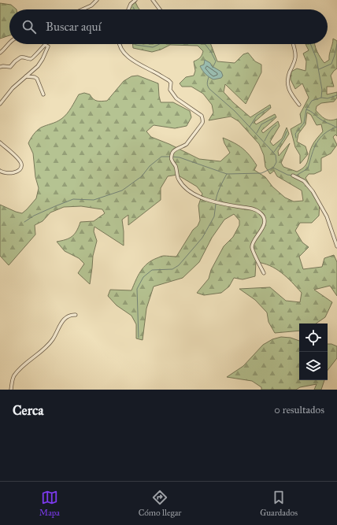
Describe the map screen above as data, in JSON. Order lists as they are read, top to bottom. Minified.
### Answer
{"page":{"search":"Buscar aquí","heading":["Cerca","0 resultados"],"nav":["Mapa","Cómo llegar","Guardados"]}}
